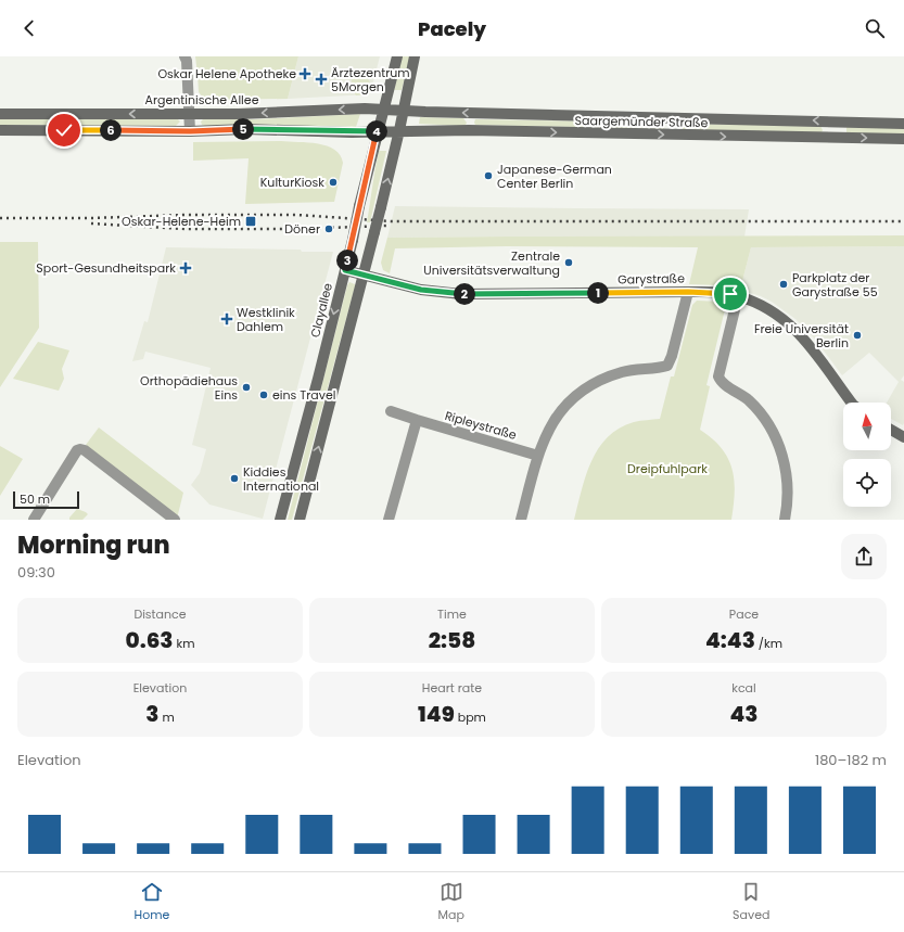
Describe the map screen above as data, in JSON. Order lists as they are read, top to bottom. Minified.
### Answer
{"streets":{"main road":["Argentinische Allee","Saargemünder Straße","Garystraße","Clayallee"],"street":["Ripleystraße"]},"crossings":[["Argentinische Allee","Saargemünder Straße"],["Argentinische Allee","Clayallee"],["Saargemünder Straße","Clayallee"],["Garystraße","Clayallee"]],"parks":["Dreipfuhlpark"],"places":{"health":["Oskar Helene Apotheke","Ärztezentrum 5Morgen","Sport-Gesundheitspark","Westklinik Dahlem"],"other":["Japanese-German Center Berlin","KulturKiosk","Döner","Zentrale Universitätsverwaltung","Parkplatz der Garystraße 55","Freie Universität Berlin","Orthopädiehaus Eins","eins Travel","Kiddies International"],"transit":["Oskar-Helene-Heim"]},"scale_bar":"50 m","north":"top","page":{"header":"Pacely","pins":["5","6","4","3","1","2"],"scale":"50 m","heading":["Morning run","09:30"],"stats":[["Distance","0.63 km"],["Time","2:58"],["Pace","4:43 /km"],["Elevation","3 m"],["Heart rate","149 bpm"],["kcal","43"]],"chart":["Elevation","180–182 m"],"tabs":["Home","Map","Saved"]}}
